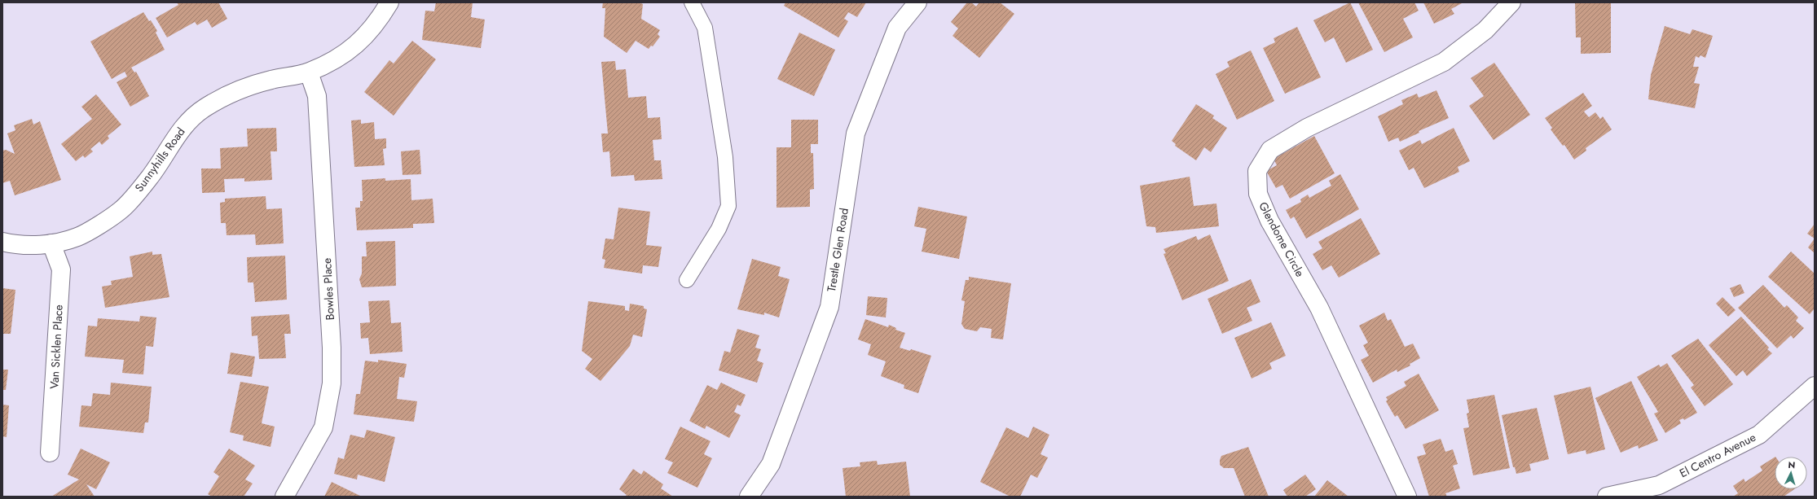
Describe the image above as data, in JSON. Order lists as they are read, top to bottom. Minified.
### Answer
{"streets":{"street":["Sunnyhills Road","Glendome Circle","Trestle Glen Road","Bowles Place","Van Sicklen Place","El Centro Avenue"]},"crossings":[["Sunnyhills Road","Bowles Place"],["Sunnyhills Road","Van Sicklen Place"]],"north":"top"}
